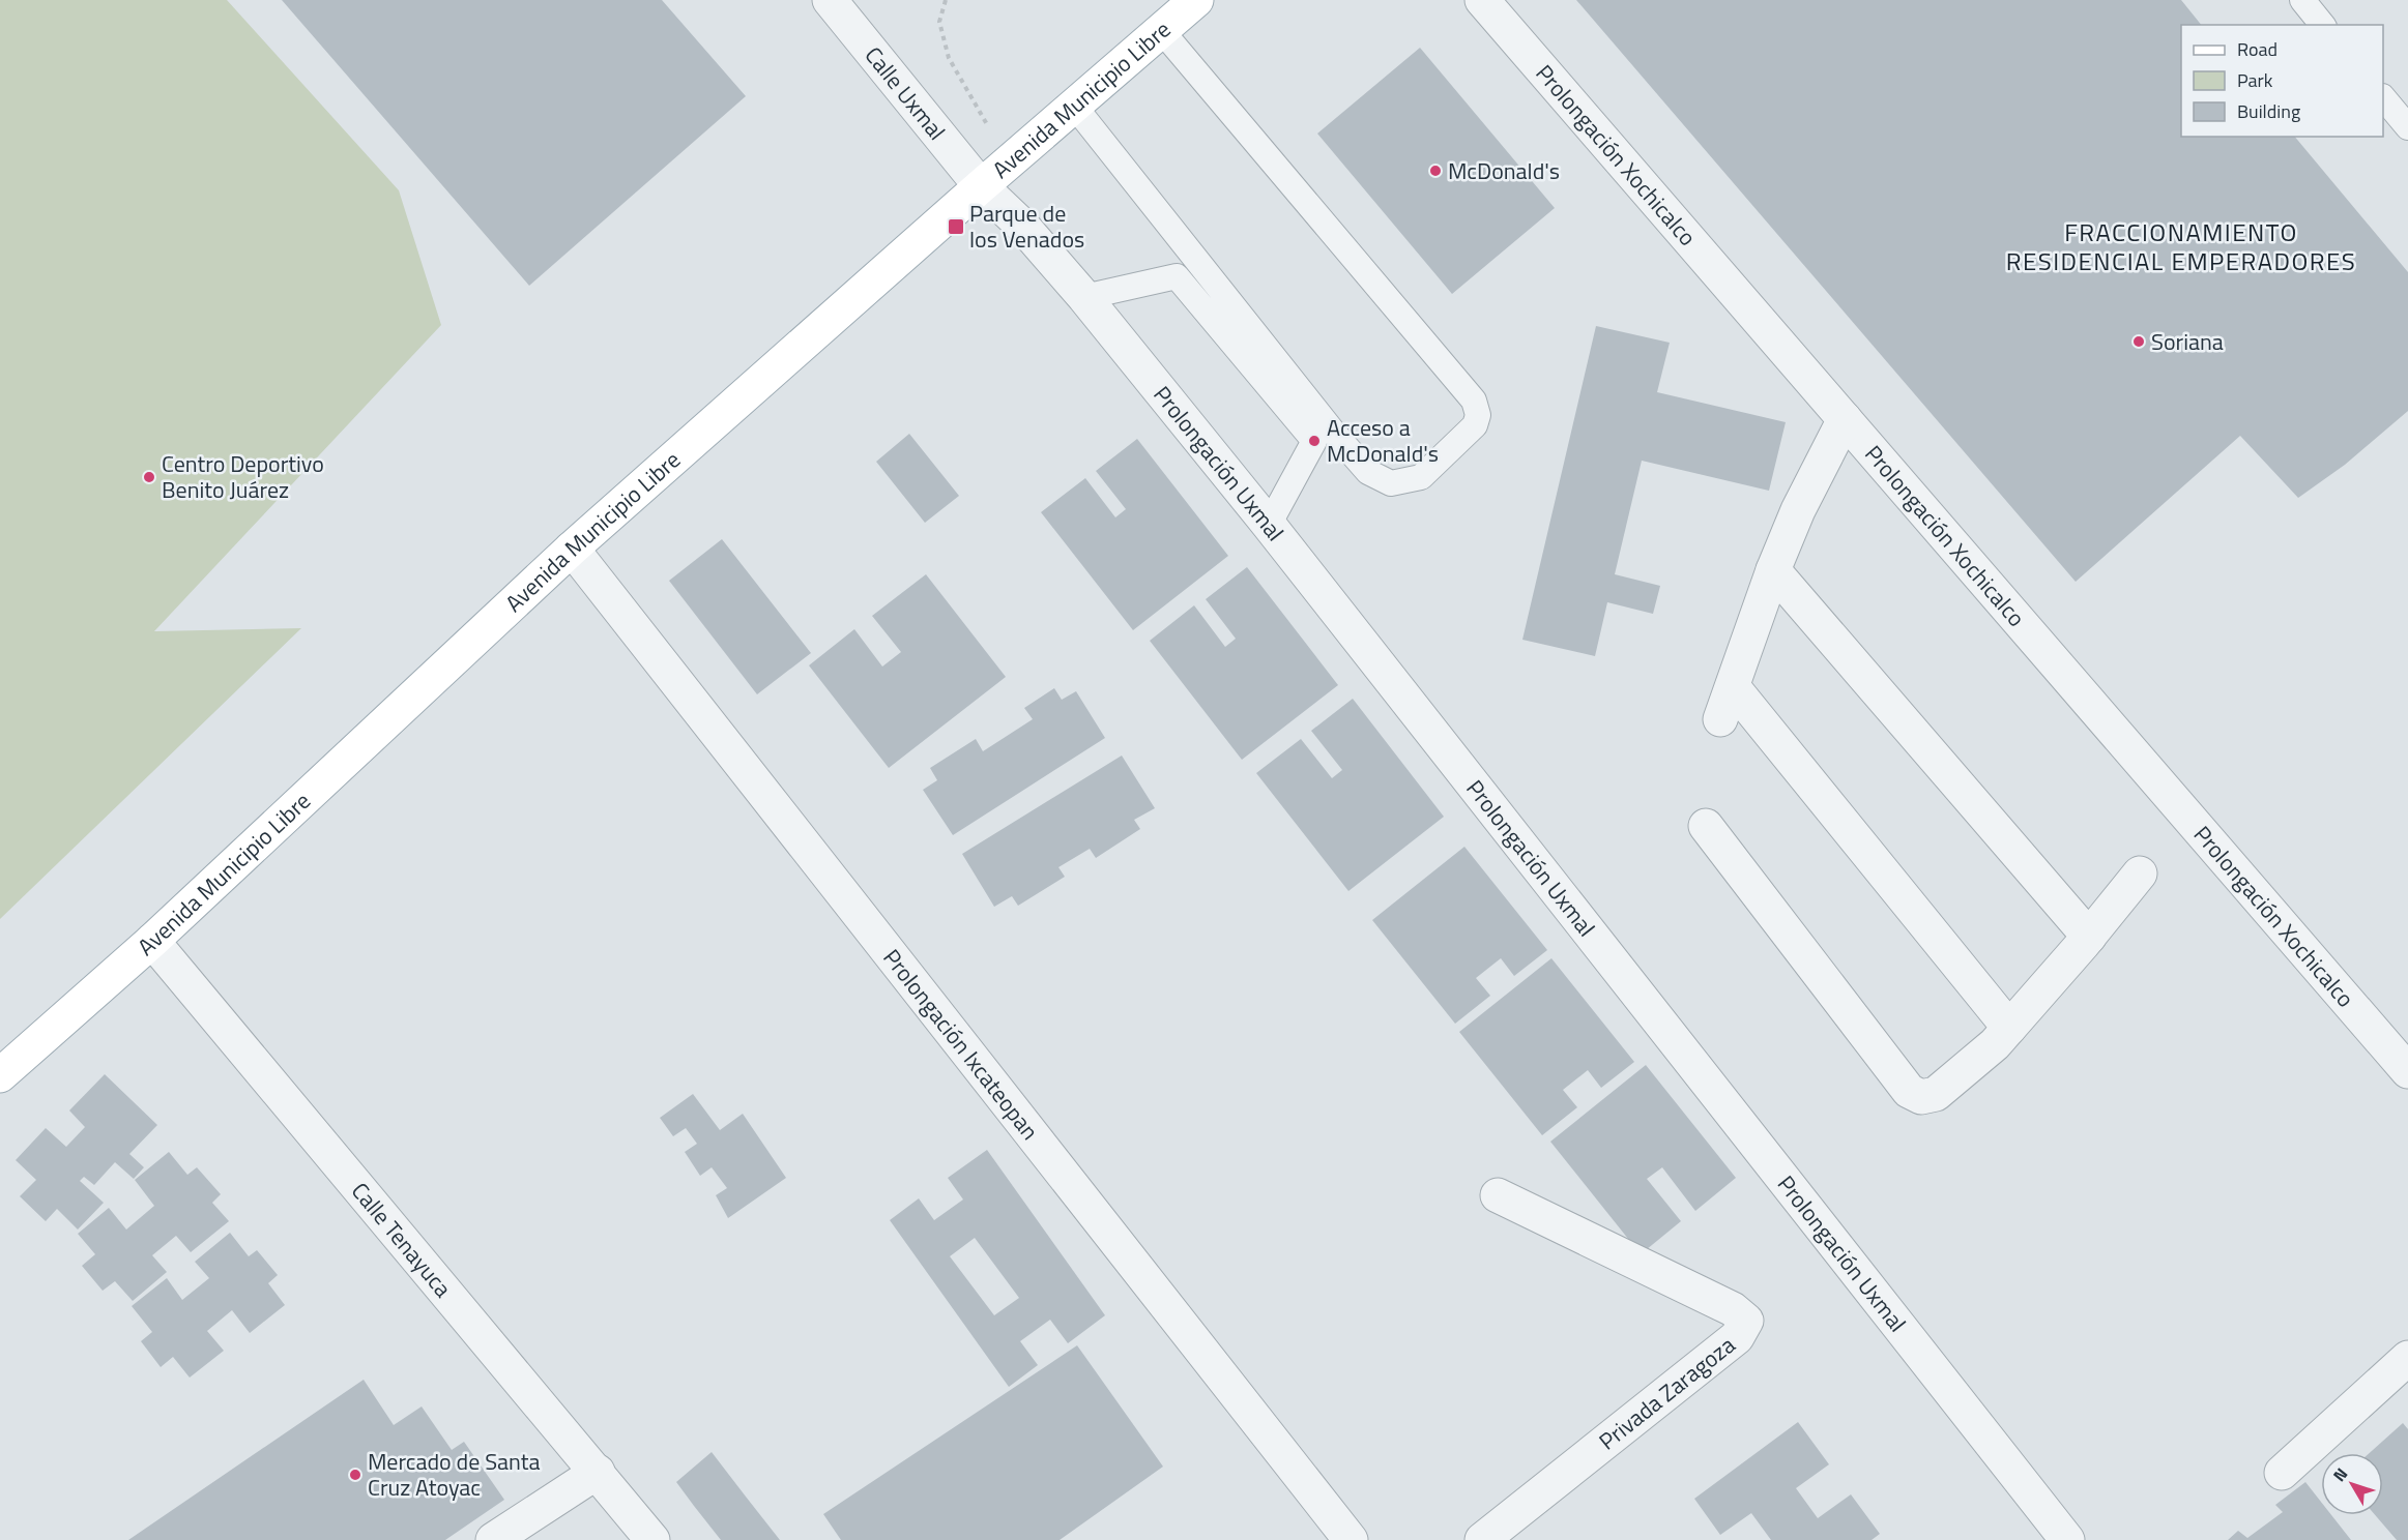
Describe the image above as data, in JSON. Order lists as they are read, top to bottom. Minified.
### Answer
{"streets":{"main road":["Avenida Municipio Libre"],"street":["Calle Uxmal","Prolongación Xochicalco","Prolongación Uxmal","Prolongación Ixcateopan","Calle Tenayuca","Privada Zaragoza"]},"crossings":[["Calle Uxmal","Avenida Municipio Libre"],["Calle Uxmal","Prolongación Uxmal"],["Avenida Municipio Libre","Prolongación Uxmal"],["Avenida Municipio Libre","Prolongación Ixcateopan"],["Avenida Municipio Libre","Calle Tenayuca"]],"districts":["FRACCIONAMIENTO RESIDENCIAL EMPERADORES"],"places":{"other":["McDonald's","Soriana","Acceso a McDonald's","Centro Deportivo Benito Juárez","Mercado de Santa Cruz Atoyac"],"transit":["Parque de los Venados"]},"legend":["Road","Park","Building"],"north":"top left"}
